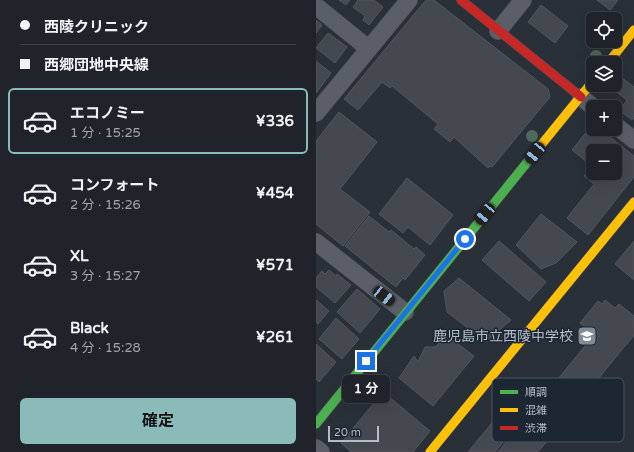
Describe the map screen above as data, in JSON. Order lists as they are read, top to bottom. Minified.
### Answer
{"places":{"school or university":["鹿児島市立西陵中学校"]},"legend":["順調","混雑","渋滞"],"scale_bar":"20 m","page":{"banner":["西陵クリニック","西郷団地中央線"],"map_buttons":["+","−"],"list":[{"name":"エコノミー","note":"1 分 · 15:25","value":"¥336"},{"name":"コンフォート","note":"2 分 · 15:26","value":"¥454"},{"name":"XL","note":"3 分 · 15:27","value":"¥571"},{"name":"Black","note":"4 分 · 15:28","value":"¥261"}],"bubble":"1 分","buttons":"確定","scale":"20 m"}}
